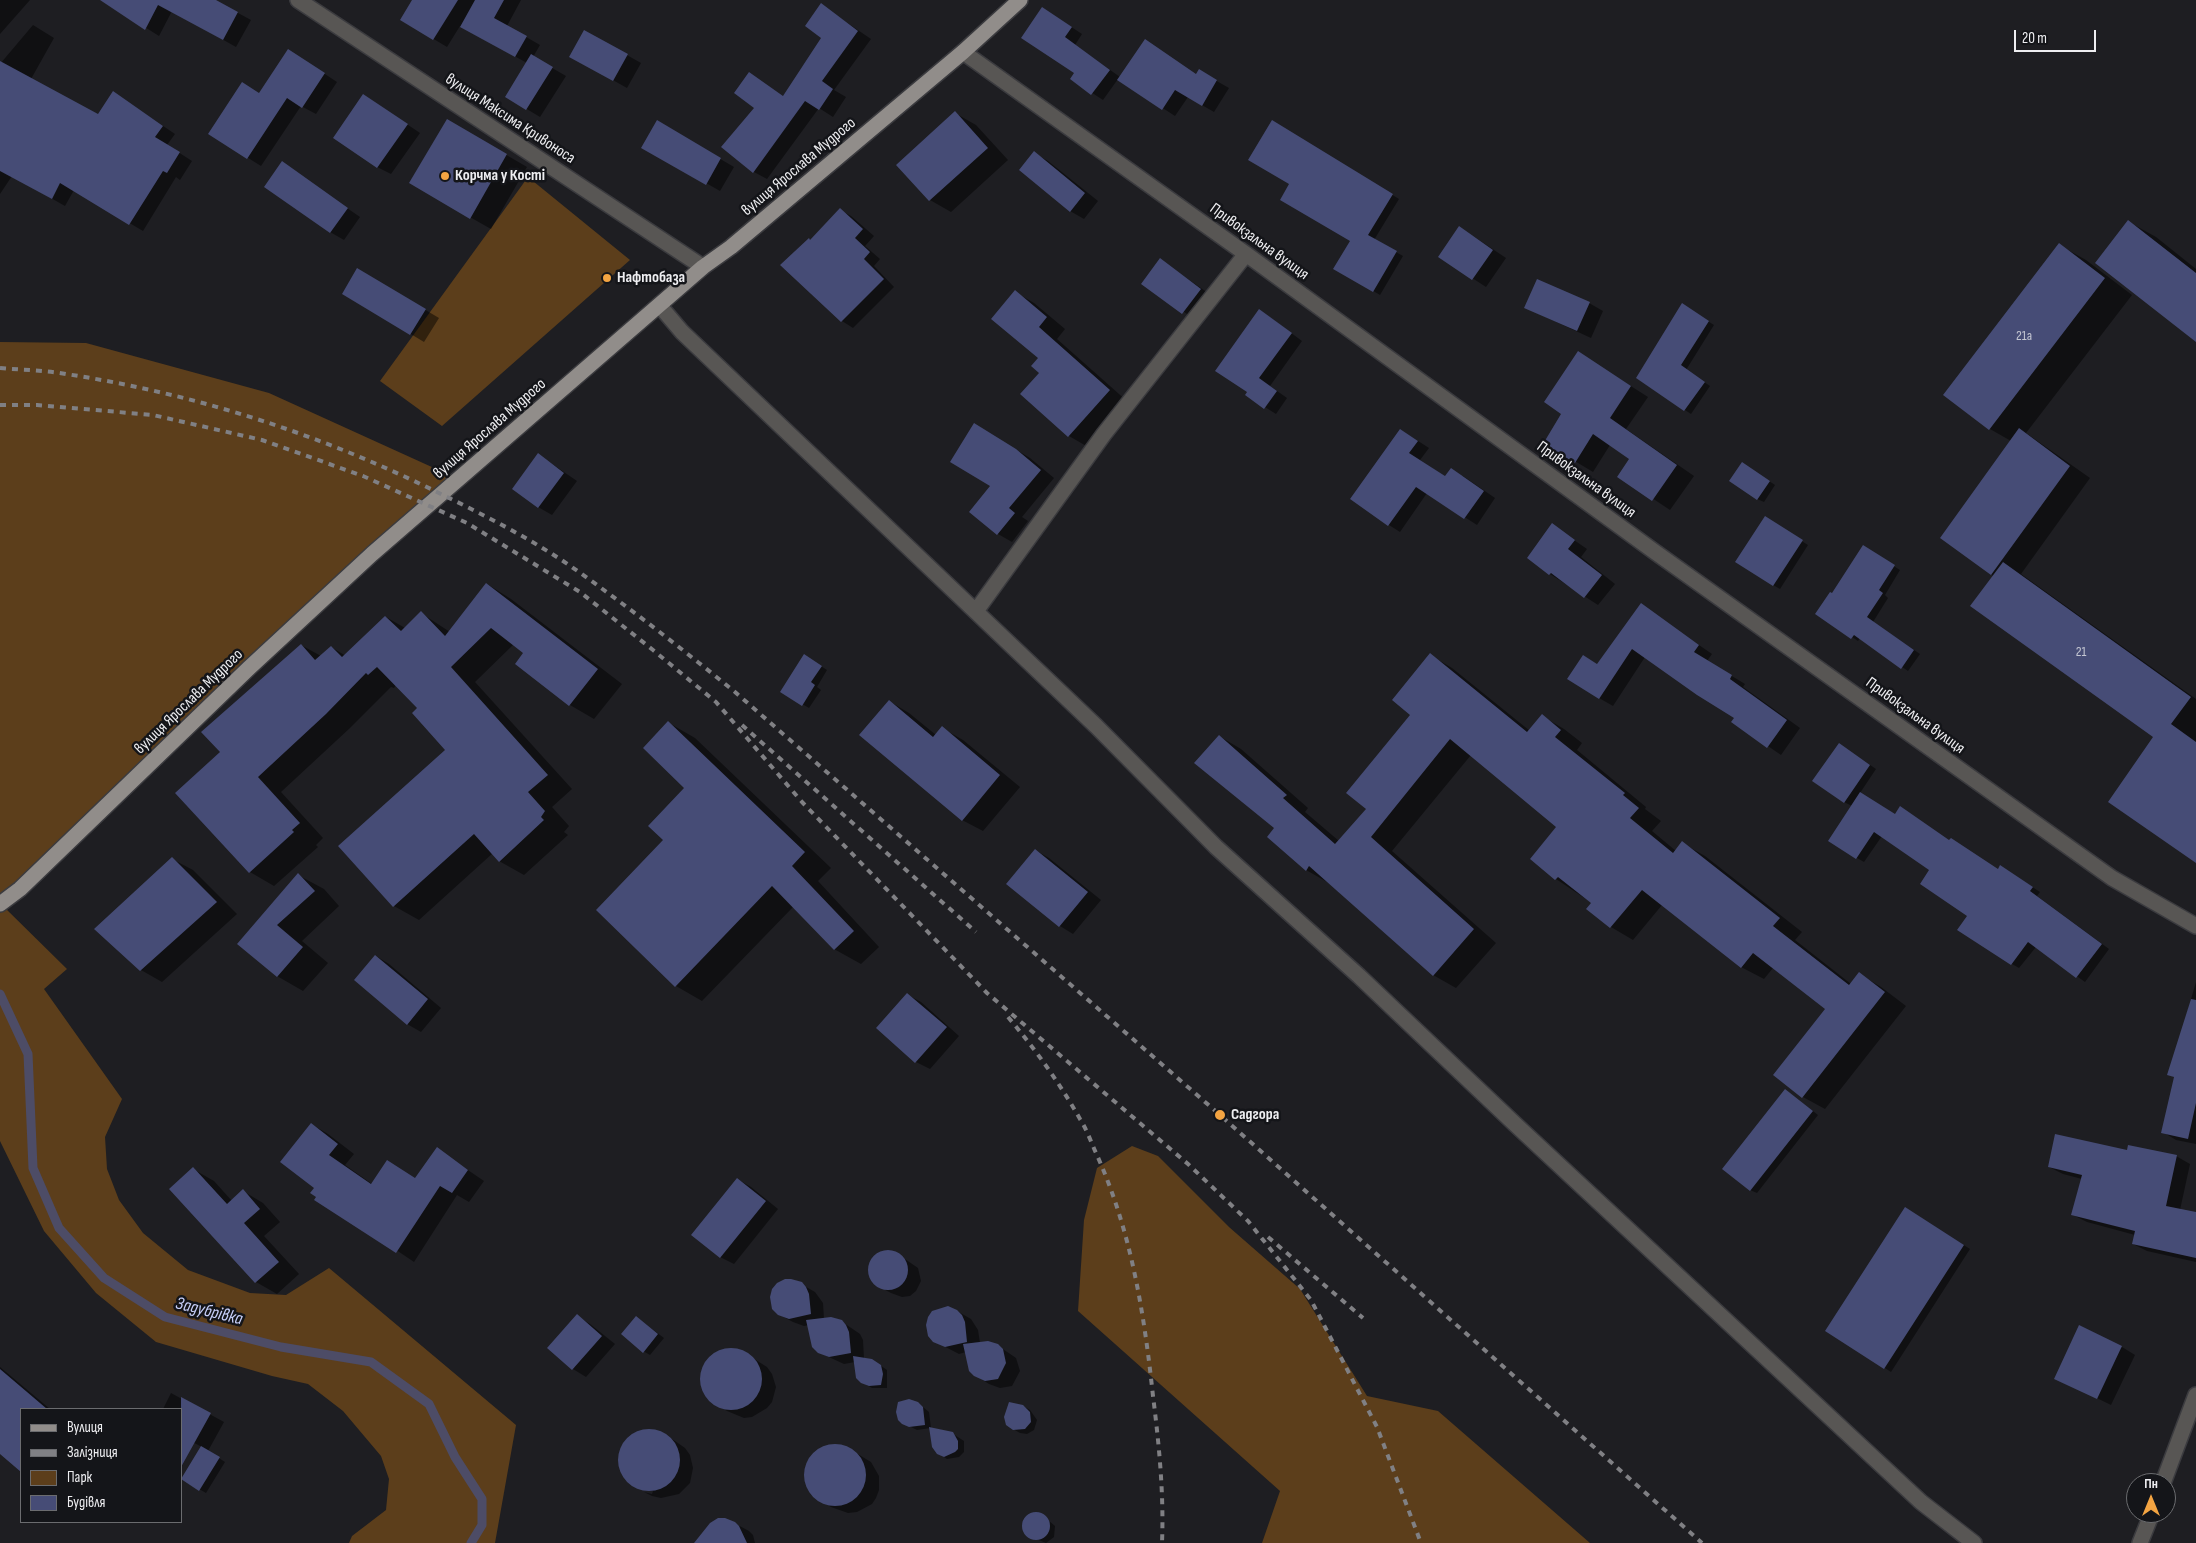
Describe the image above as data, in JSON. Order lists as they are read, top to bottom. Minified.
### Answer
{"streets":{"main road":["вулиця Ярослава Мудрого"],"street":["вулиця Максима Кривоноса","Привокзальна вулиця"]},"crossings":[["вулиця Максима Кривоноса","вулиця Ярослава Мудрого"],["вулиця Ярослава Мудрого","Привокзальна вулиця"]],"water":["Задубрівка"],"places":["Корчма у Кості","Нафтобаза","Садгора"],"house_numbers":["21а","21"],"legend":["Вулиця","Залізниця","Парк","Будівля"],"scale_bar":"20 m","north":"top"}
